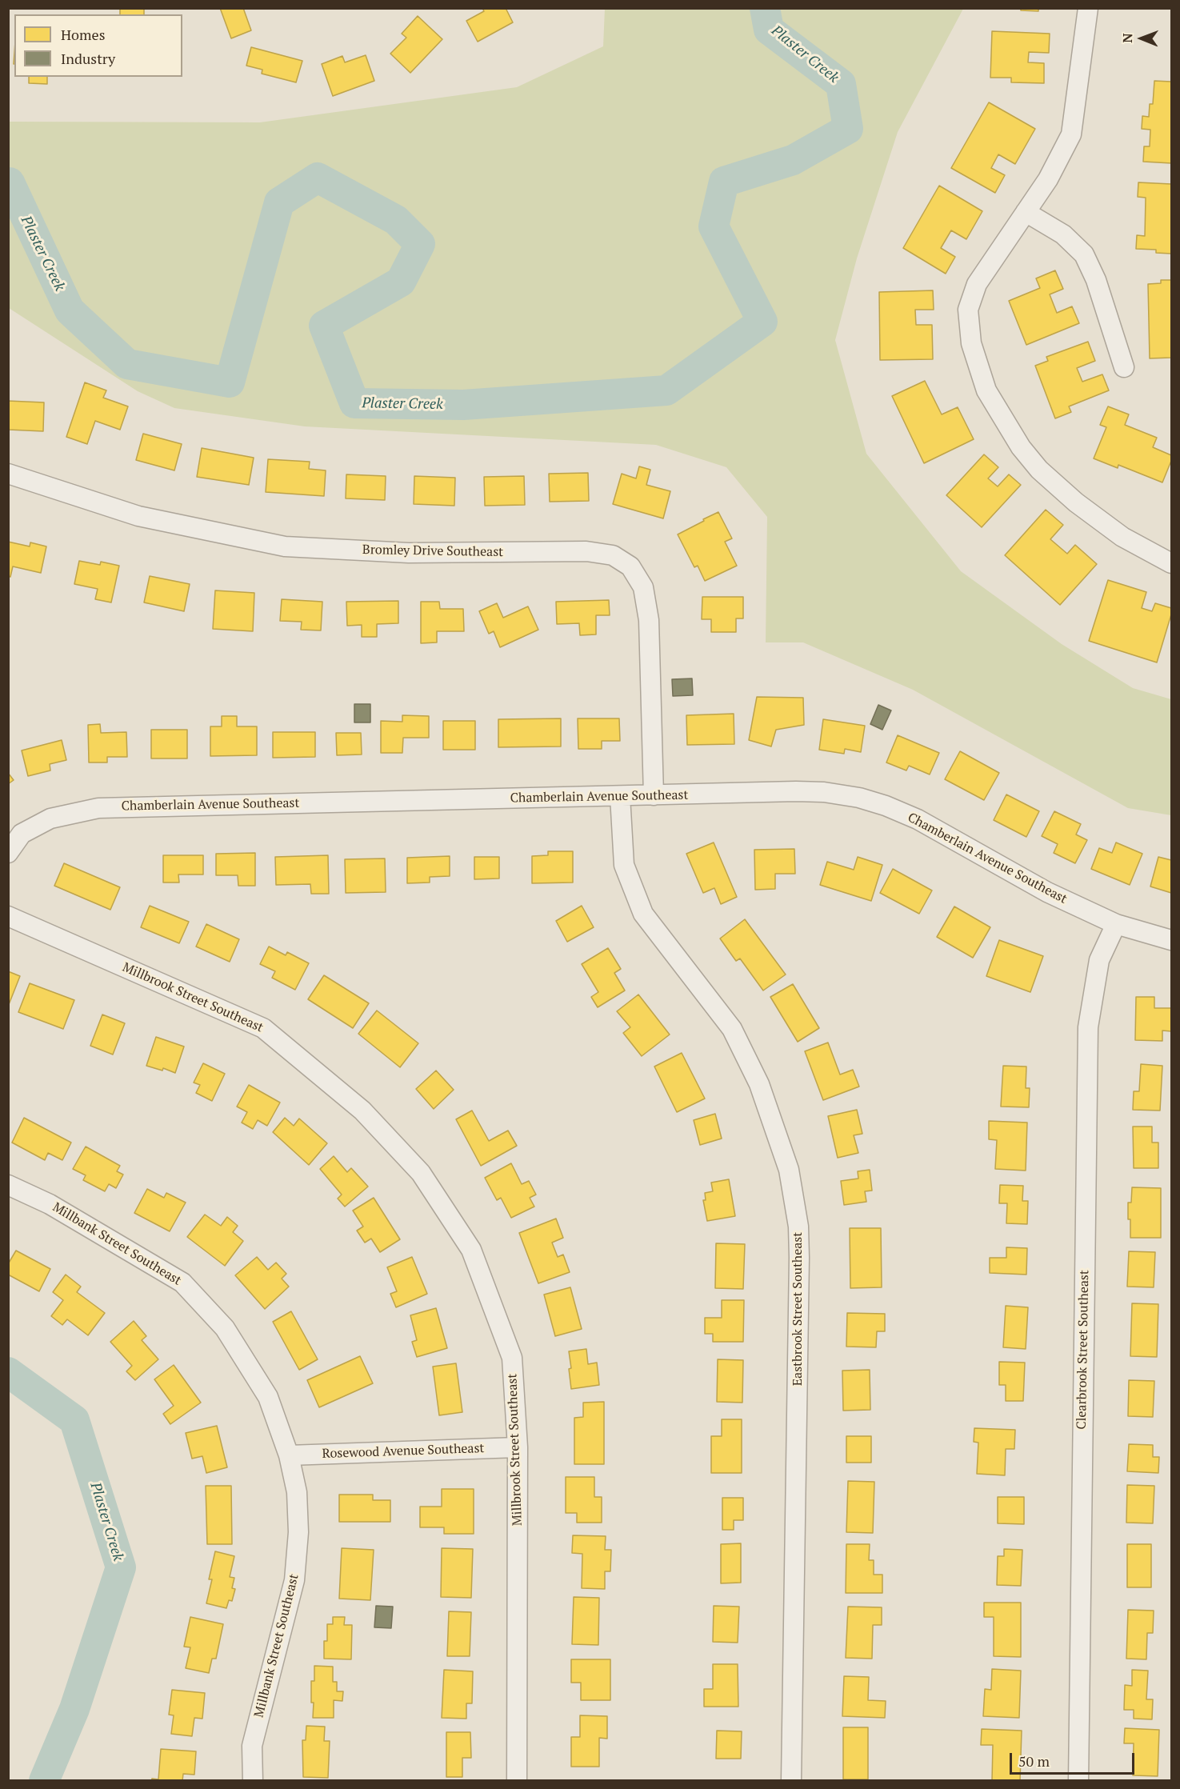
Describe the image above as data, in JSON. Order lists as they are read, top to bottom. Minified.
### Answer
{"streets":{"street":["Bromley Drive Southeast","Chamberlain Avenue Southeast","Millbrook Street Southeast","Millbank Street Southeast","Eastbrook Street Southeast","Clearbrook Street Southeast","Rosewood Avenue Southeast"]},"crossings":[["Bromley Drive Southeast","Chamberlain Avenue Southeast"],["Chamberlain Avenue Southeast","Eastbrook Street Southeast"],["Chamberlain Avenue Southeast","Clearbrook Street Southeast"],["Millbrook Street Southeast","Rosewood Avenue Southeast"],["Millbank Street Southeast","Rosewood Avenue Southeast"]],"water":["Plaster Creek"],"legend":["Homes","Industry"],"scale_bar":"50 m","north":"left"}
